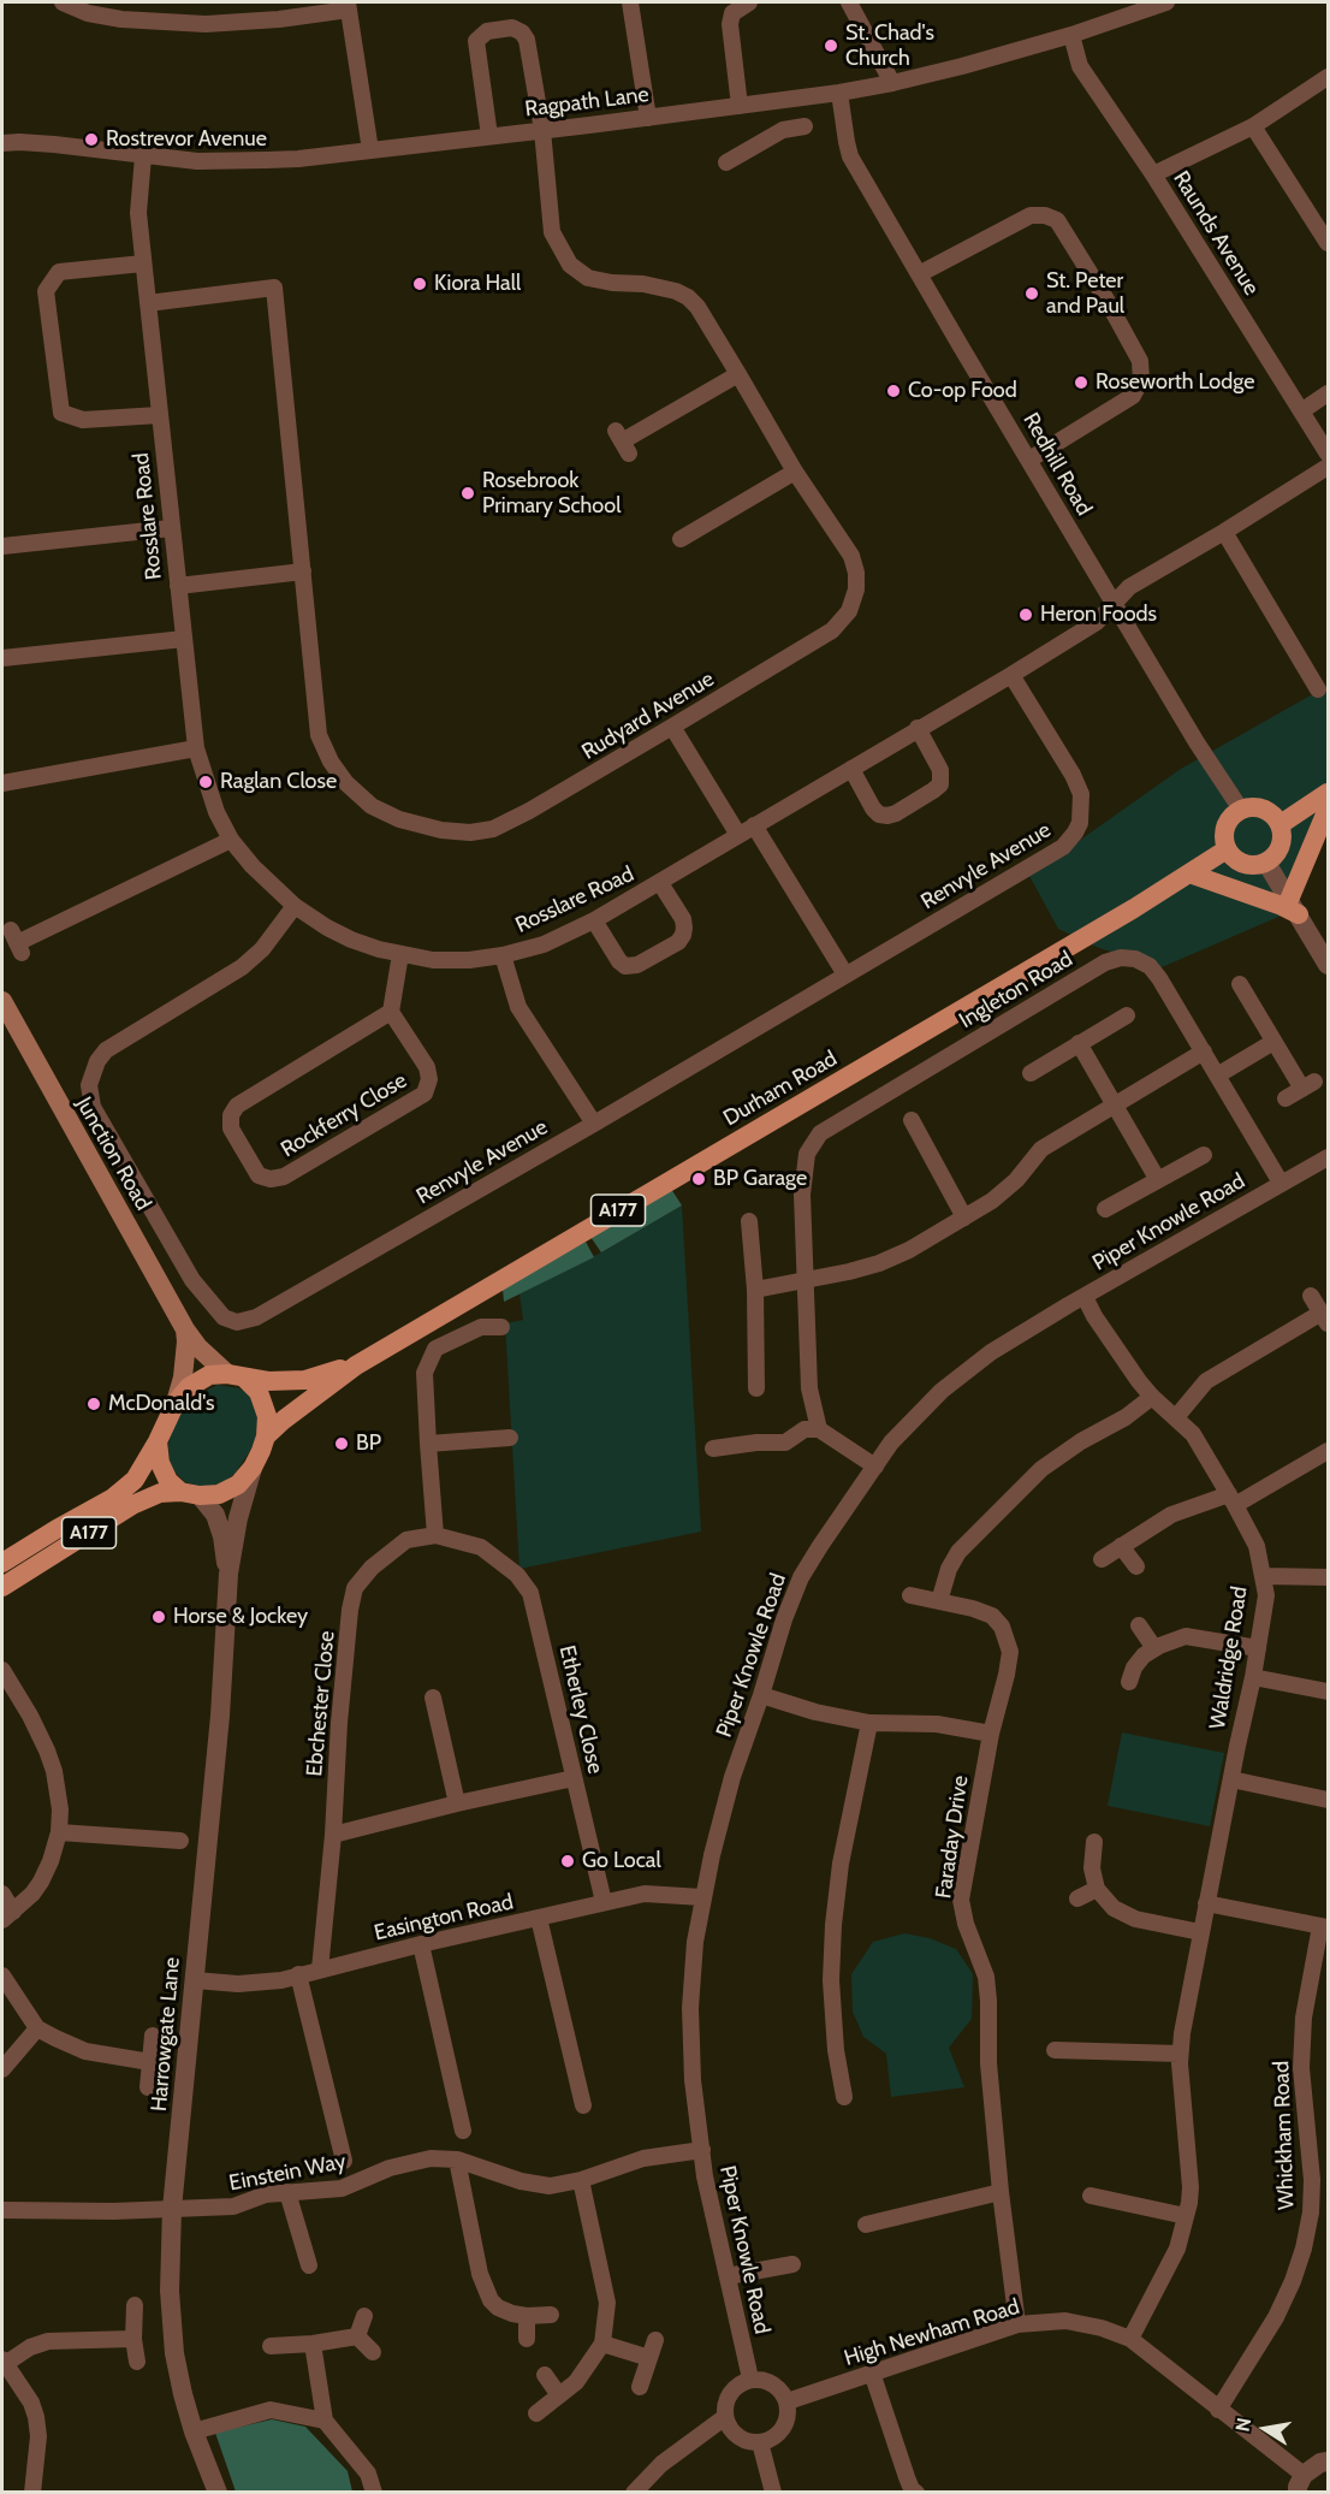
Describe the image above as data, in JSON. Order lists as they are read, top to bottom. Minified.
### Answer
{"streets":{"main road":["Durham Road","Junction Road","A177"],"street":["Ragpath Lane","Raunds Avenue","Redhill Road","Rosslare Road","Rudyard Avenue","Renvyle Avenue","Ingleton Road","Rockferry Close","Piper Knowle Road","Waldridge Road","Ebchester Close","Etherley Close","Faraday Drive","Easington Road","Harrowgate Lane","Whickham Road","Einstein Way","High Newham Road"]},"crossings":[["Ragpath Lane","Raunds Avenue"],["Ragpath Lane","Redhill Road"],["Ragpath Lane","Rosslare Road"],["Ragpath Lane","Rudyard Avenue"],["Redhill Road","Rosslare Road"],["Redhill Road","Durham Road"],["Rosslare Road","Rudyard Avenue"],["Rosslare Road","Renvyle Avenue"],["Ingleton Road","Piper Knowle Road"],["Durham Road","Junction Road"],["Durham Road","Harrowgate Lane"],["Junction Road","Harrowgate Lane"],["Piper Knowle Road","Waldridge Road"],["Piper Knowle Road","Easington Road"],["Piper Knowle Road","Einstein Way"],["Piper Knowle Road","High Newham Road"],["Waldridge Road","High Newham Road"],["Ebchester Close","Etherley Close"],["Ebchester Close","Easington Road"],["Etherley Close","Easington Road"],["Faraday Drive","High Newham Road"],["Easington Road","Harrowgate Lane"],["Harrowgate Lane","Einstein Way"],["Whickham Road","High Newham Road"]],"places":["St. Chad's Church","Rostrevor Avenue","Kiora Hall","St. Peter and Paul","Roseworth Lodge","Co-op Food","Rosebrook Primary School","Heron Foods","Raglan Close","BP Garage","McDonald's","BP","Horse & Jockey","Go Local"],"north":"left"}
